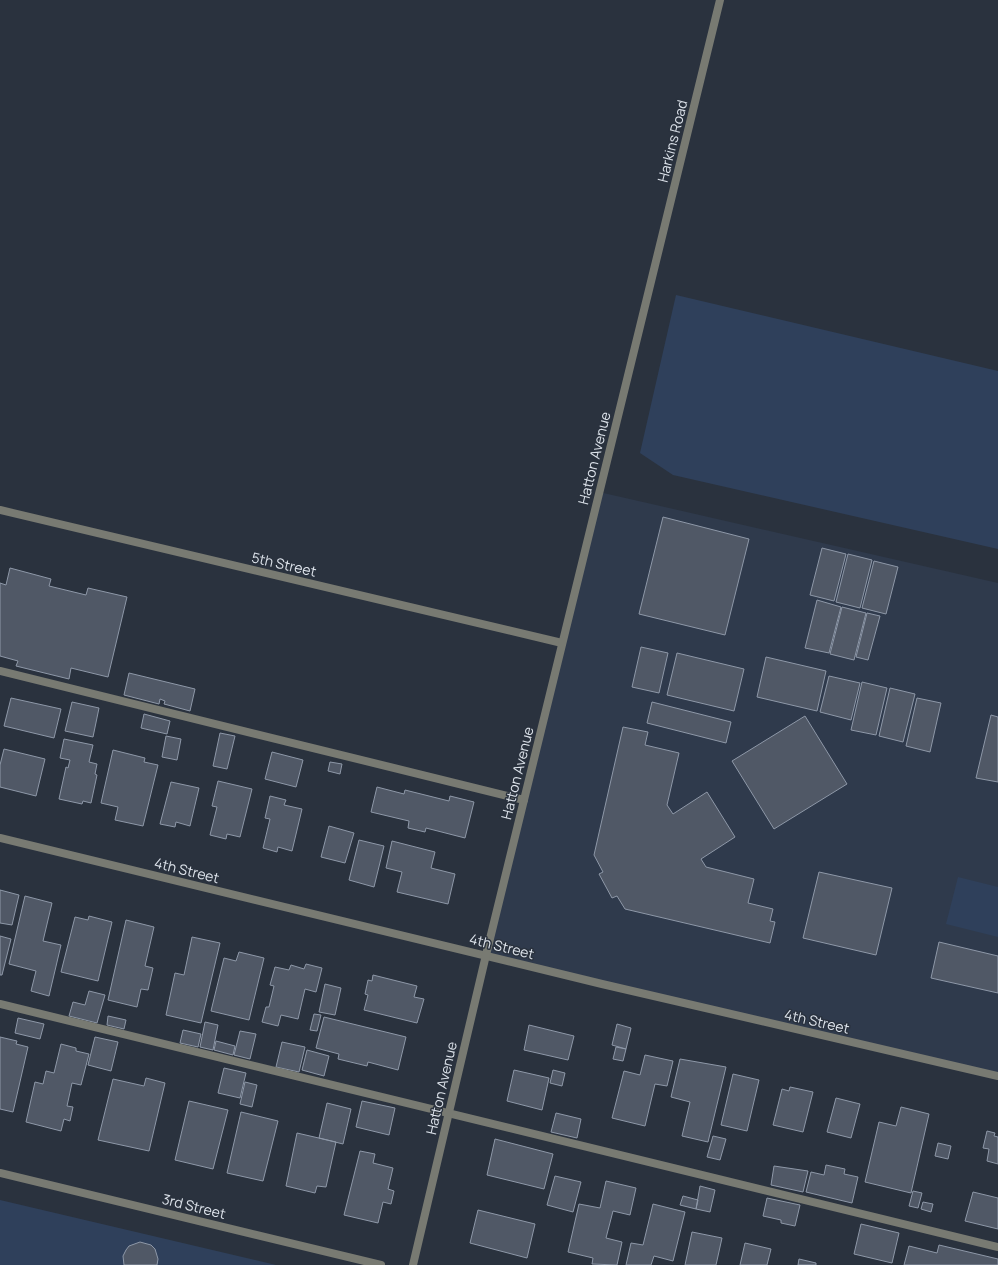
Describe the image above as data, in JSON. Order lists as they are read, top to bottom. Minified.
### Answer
{"streets":{"street":["Harkins Road","Hatton Avenue","5th Street","4th Street","3rd Street"]},"crossings":[["Harkins Road","Hatton Avenue"],["Hatton Avenue","5th Street"],["Hatton Avenue","4th Street"]]}
